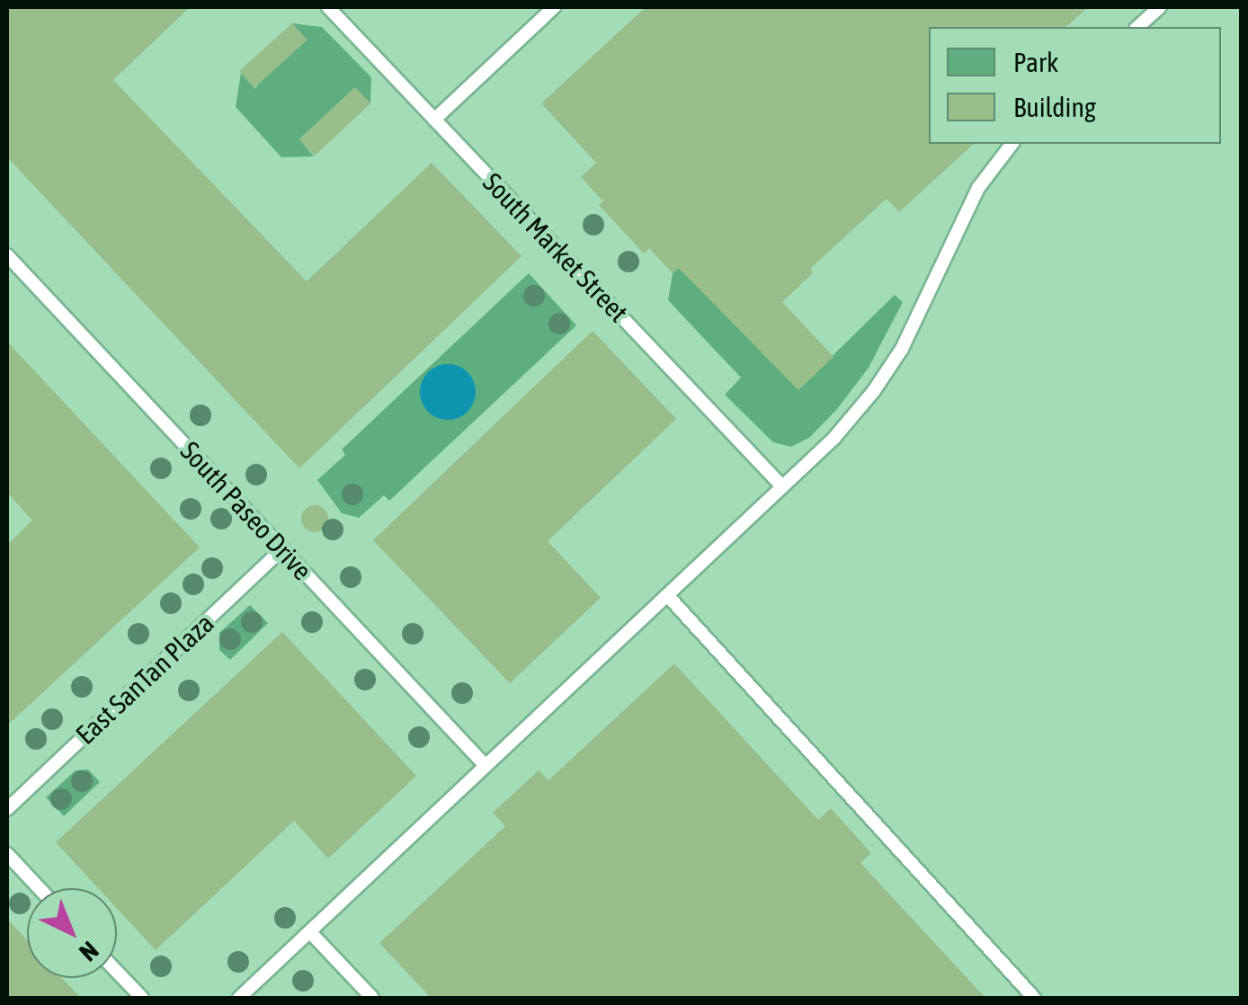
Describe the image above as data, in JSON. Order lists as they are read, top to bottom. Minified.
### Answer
{"streets":{"lane":["South Market Street","South Paseo Drive","East SanTan Plaza"]},"crossings":[["South Paseo Drive","East SanTan Plaza"]],"legend":["Park","Building"],"north":"bottom right"}
